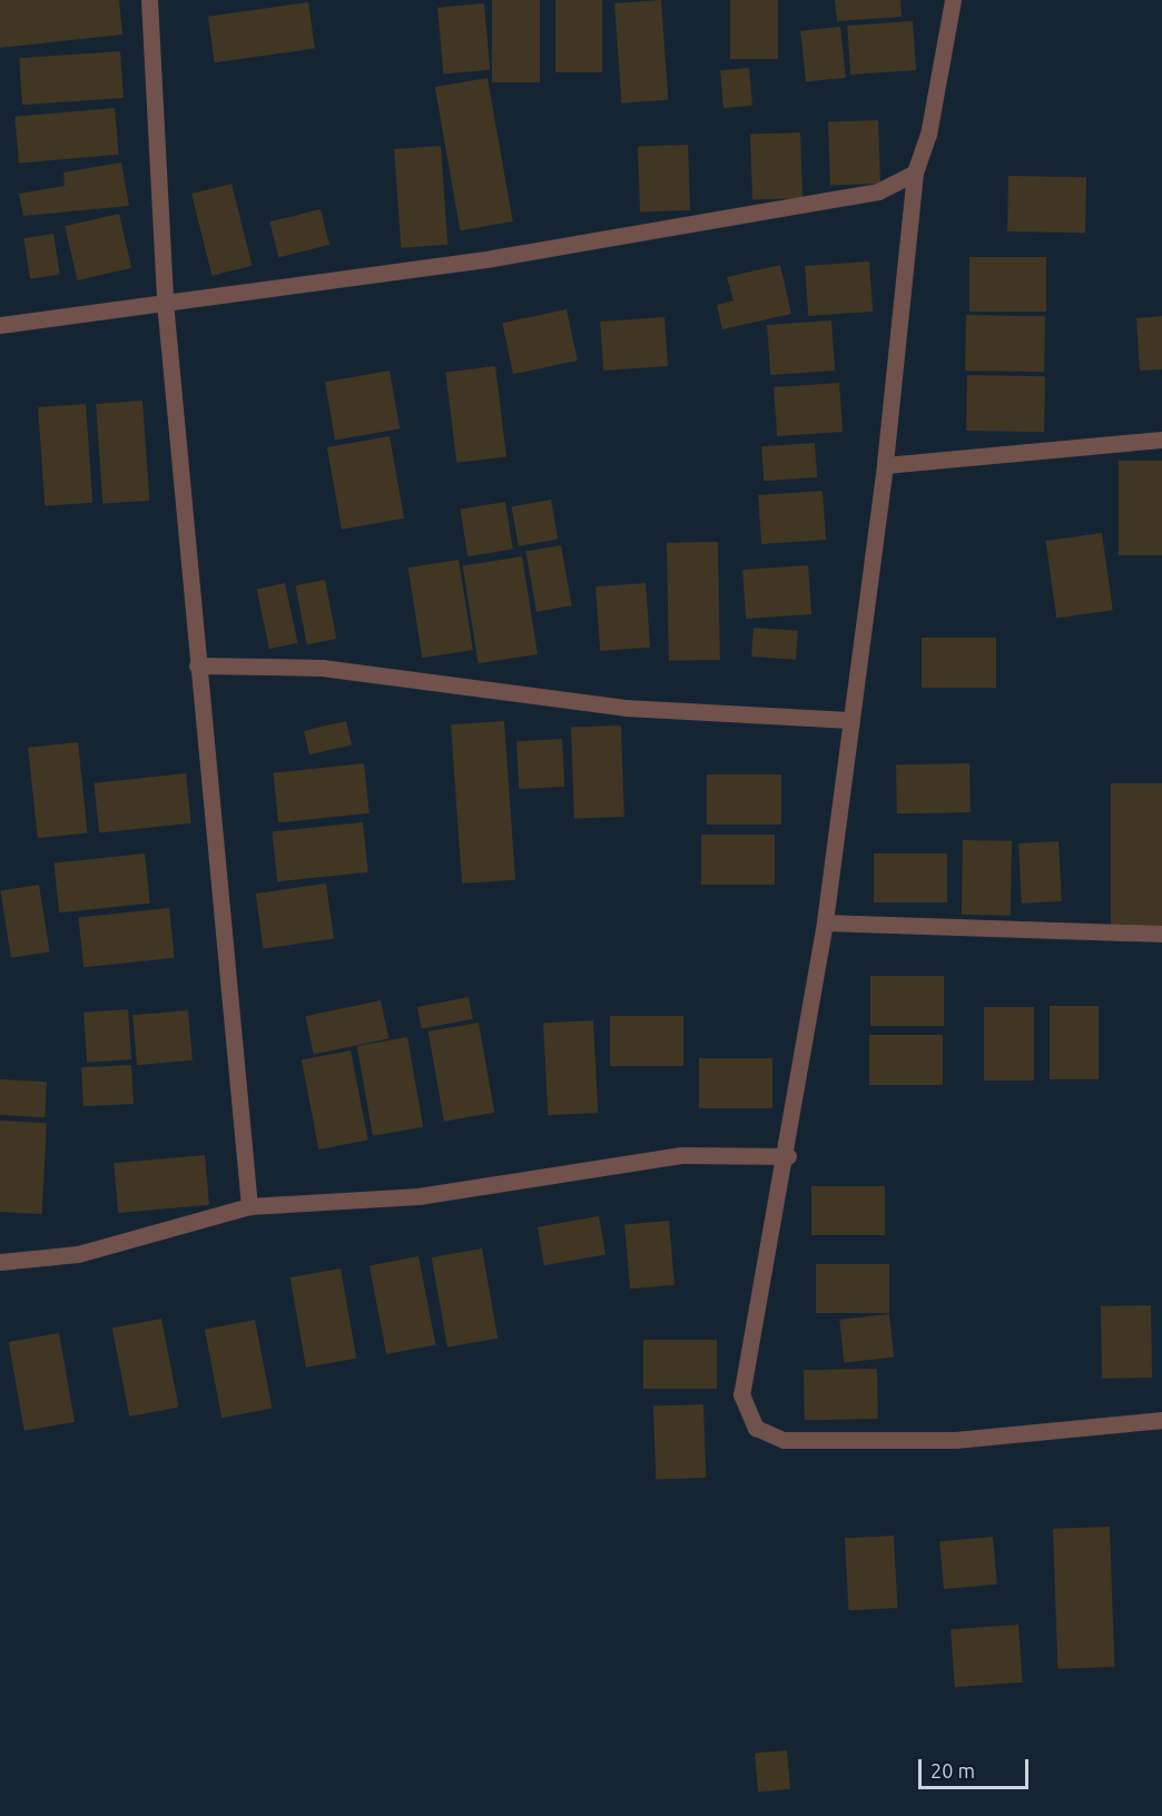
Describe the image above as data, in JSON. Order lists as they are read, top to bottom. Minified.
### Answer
{"scale_bar":"20 m"}
